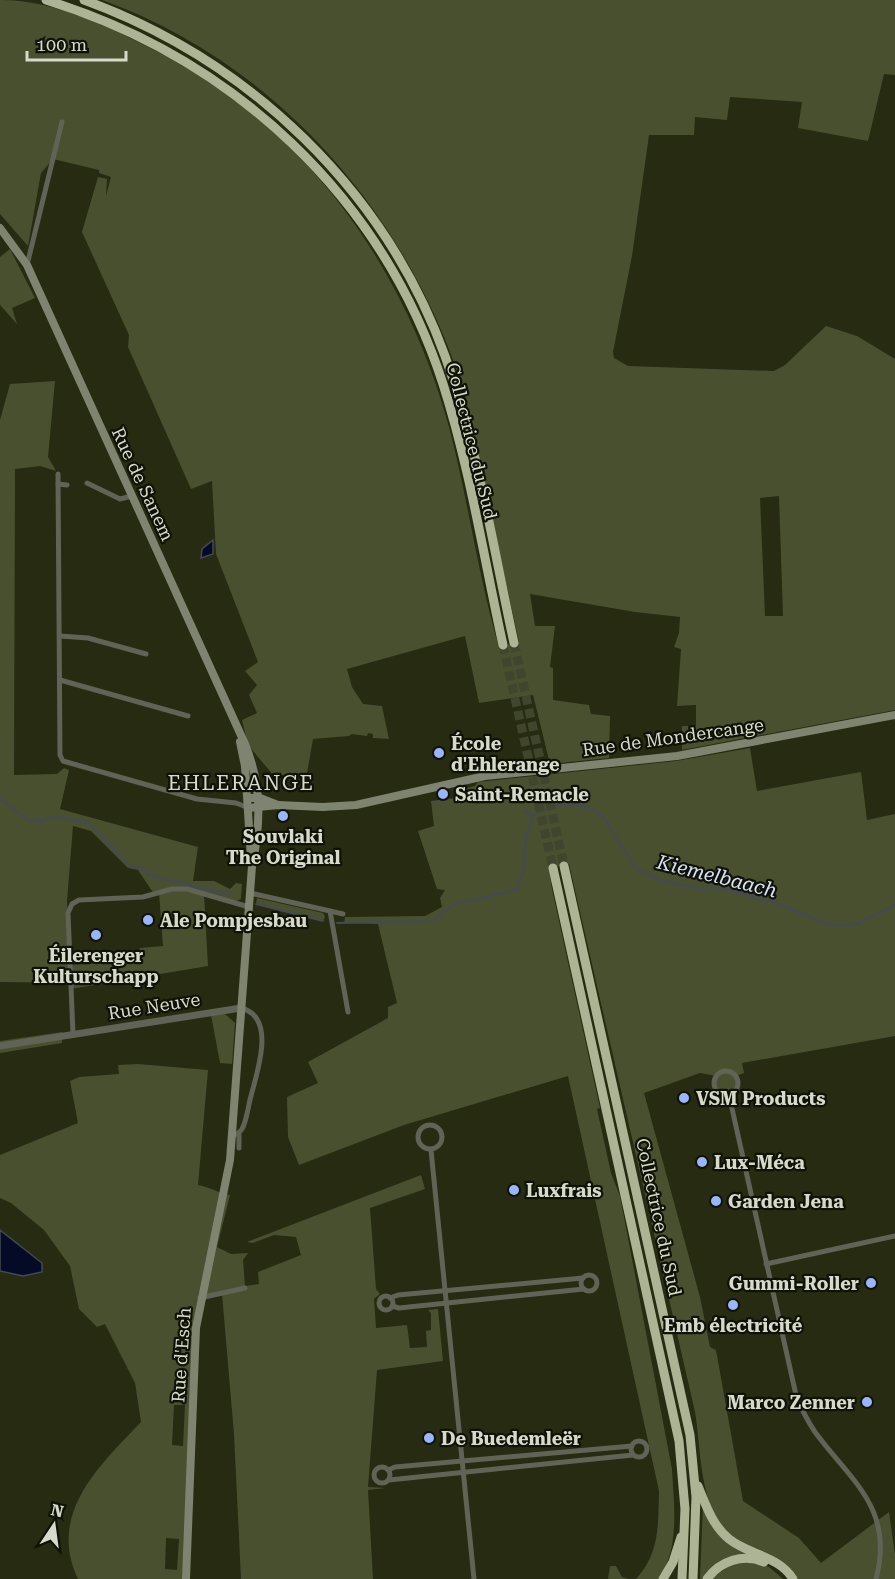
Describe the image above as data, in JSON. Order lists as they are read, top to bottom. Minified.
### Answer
{"streets":{"highway":["Collectrice du Sud"],"main road":["Rue de Sanem","Rue de Mondercange","Rue d'Esch"],"street":["Rue Neuve"]},"crossings":[["Rue de Sanem","Rue de Mondercange"],["Rue de Sanem","Rue d'Esch"],["Rue de Mondercange","Rue d'Esch"],["Rue Neuve","Rue d'Esch"]],"districts":["EHLERANGE"],"water":["Kiemelbaach"],"places":["École d'Ehlerange","Saint-Remacle","Souvlaki The Original","Ale Pompjesbau","Éilerenger Kulturschapp","VSM Products","Lux-Méca","Luxfrais","Garden Jena","Gummi-Roller","Emb électricité","Marco Zenner","De Buedemleër"],"scale_bar":"100 m","north":"top"}
